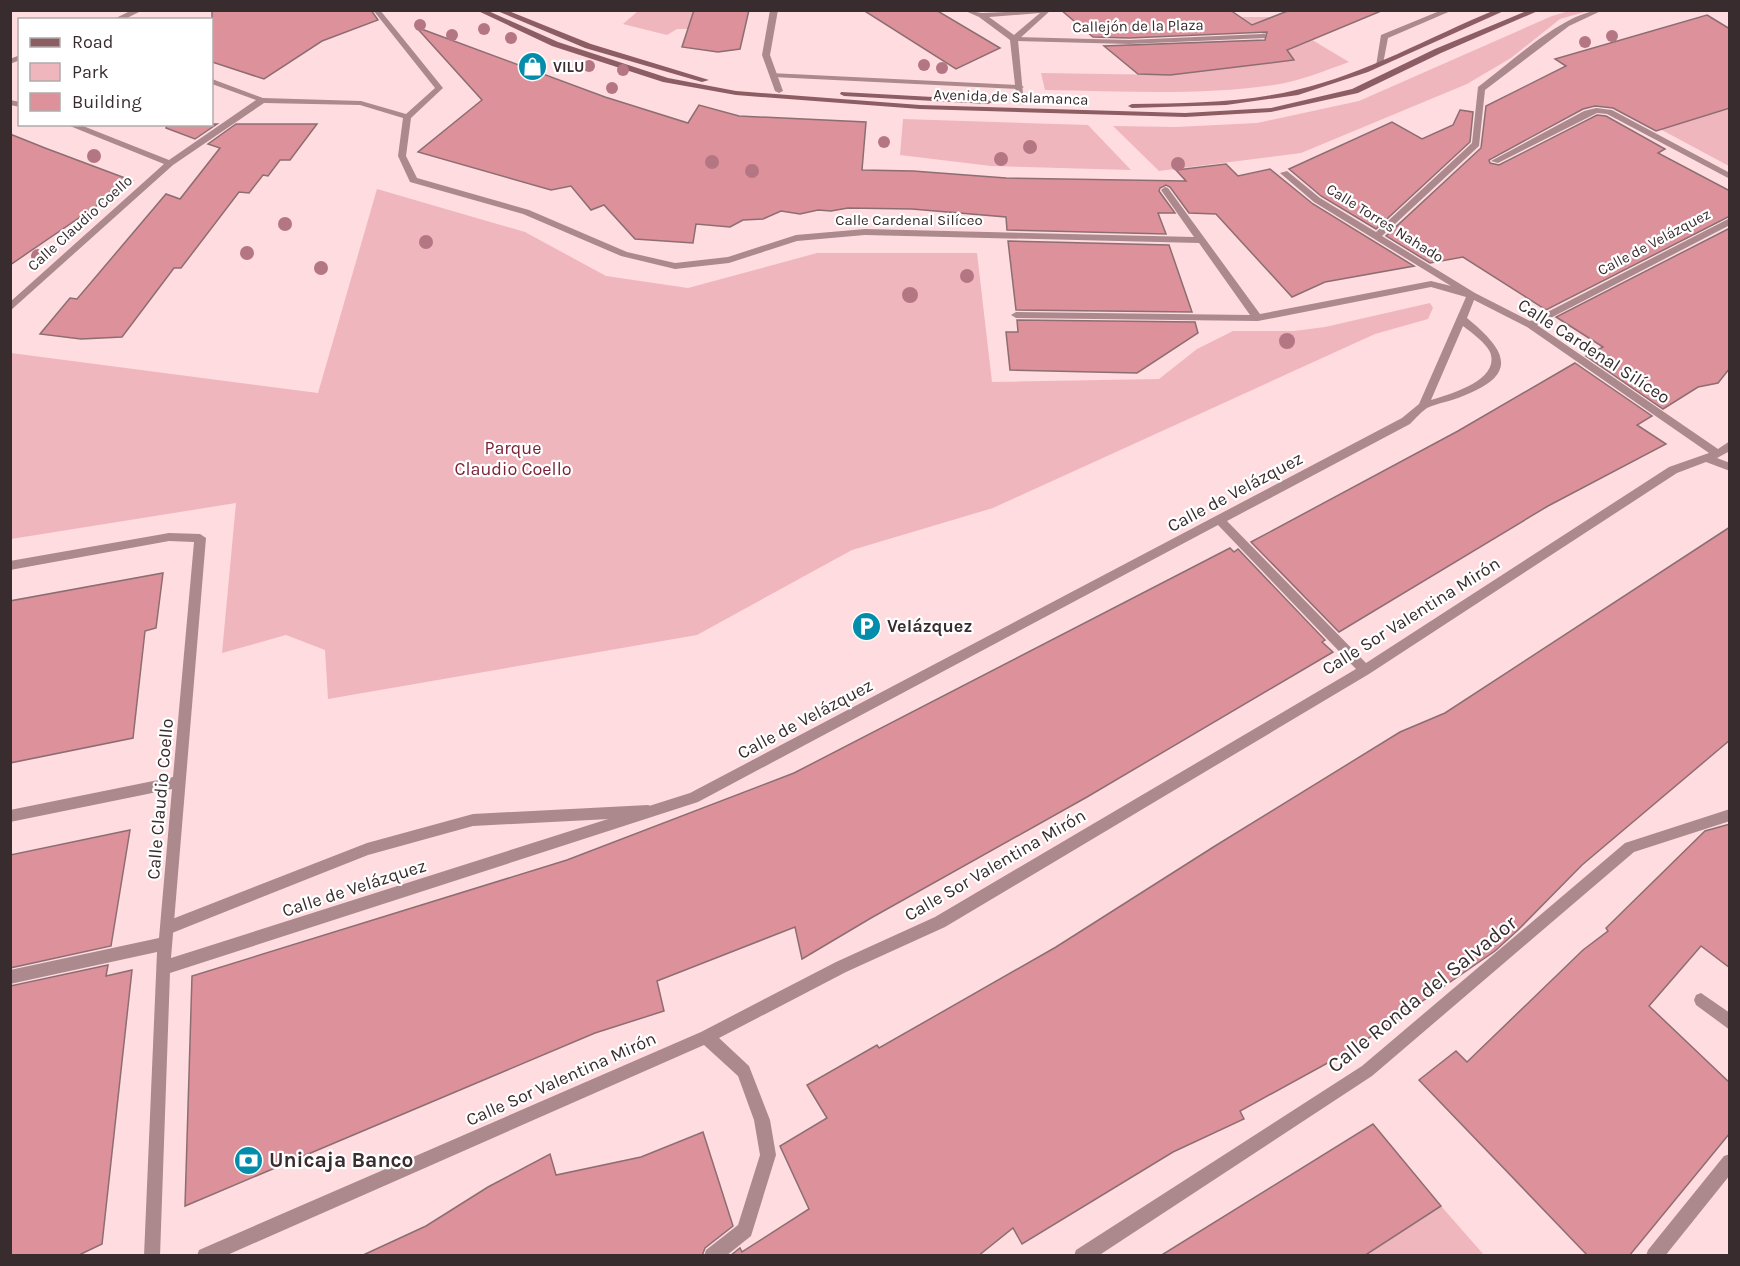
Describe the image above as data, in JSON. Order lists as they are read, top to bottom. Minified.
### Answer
{"streets":{"main road":["Avenida de Salamanca"],"street":["Callejón de la Plaza","Calle Cardenal Silíceo","Calle Claudio Coello","Calle Torres Nahado","Calle de Velázquez","Calle Sor Valentina Mirón","Calle Ronda del Salvador"]},"crossings":[["Calle Cardenal Silíceo","Calle Torres Nahado"],["Calle Cardenal Silíceo","Calle de Velázquez"],["Calle Cardenal Silíceo","Calle Sor Valentina Mirón"],["Calle Claudio Coello","Calle de Velázquez"],["Calle Torres Nahado","Calle de Velázquez"]],"parks":["Parque Claudio Coello"],"places":{"shop":["VILU"],"parking":["Velázquez"],"bank":["Unicaja Banco"]},"legend":["Road","Park","Building"]}
